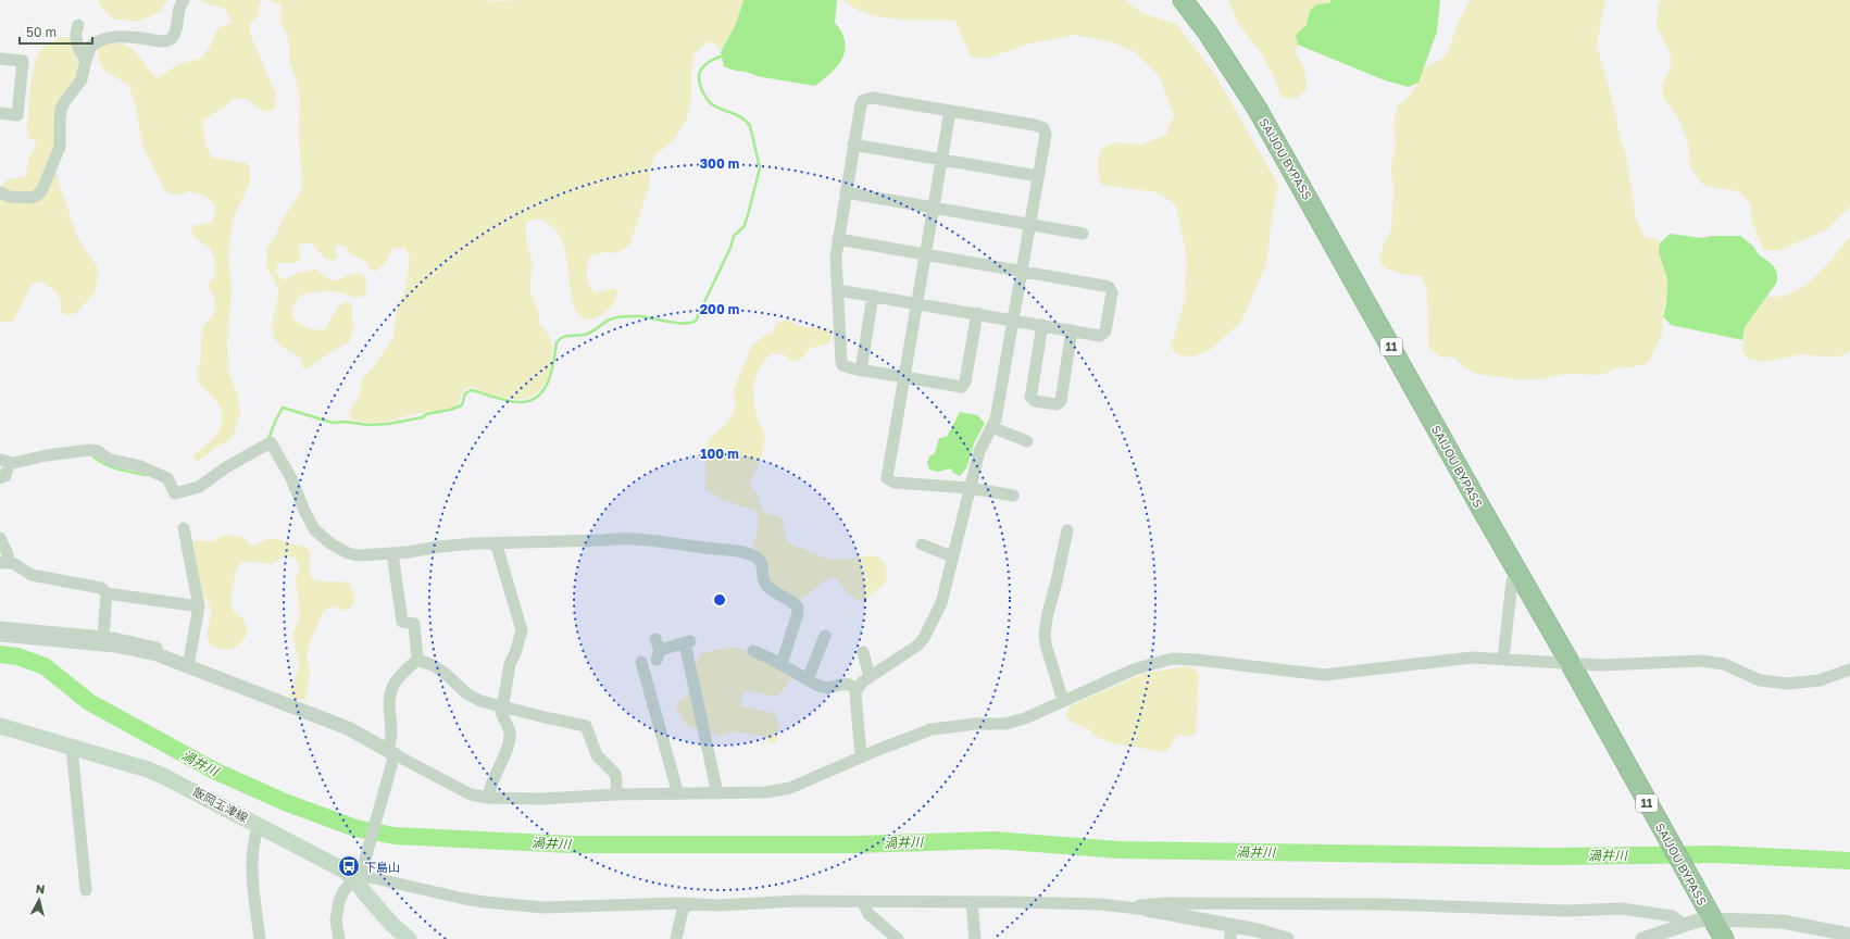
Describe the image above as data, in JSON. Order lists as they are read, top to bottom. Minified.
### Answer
{"streets":{"highway":["SAIJOU BYPASS","11"],"main road":["飯岡玉津線"]},"water":["渦井川"],"places":{"bus stop":["下島山"]},"scale_bar":"50 m","north":"top","rings":["300 m","200 m","100 m"]}
